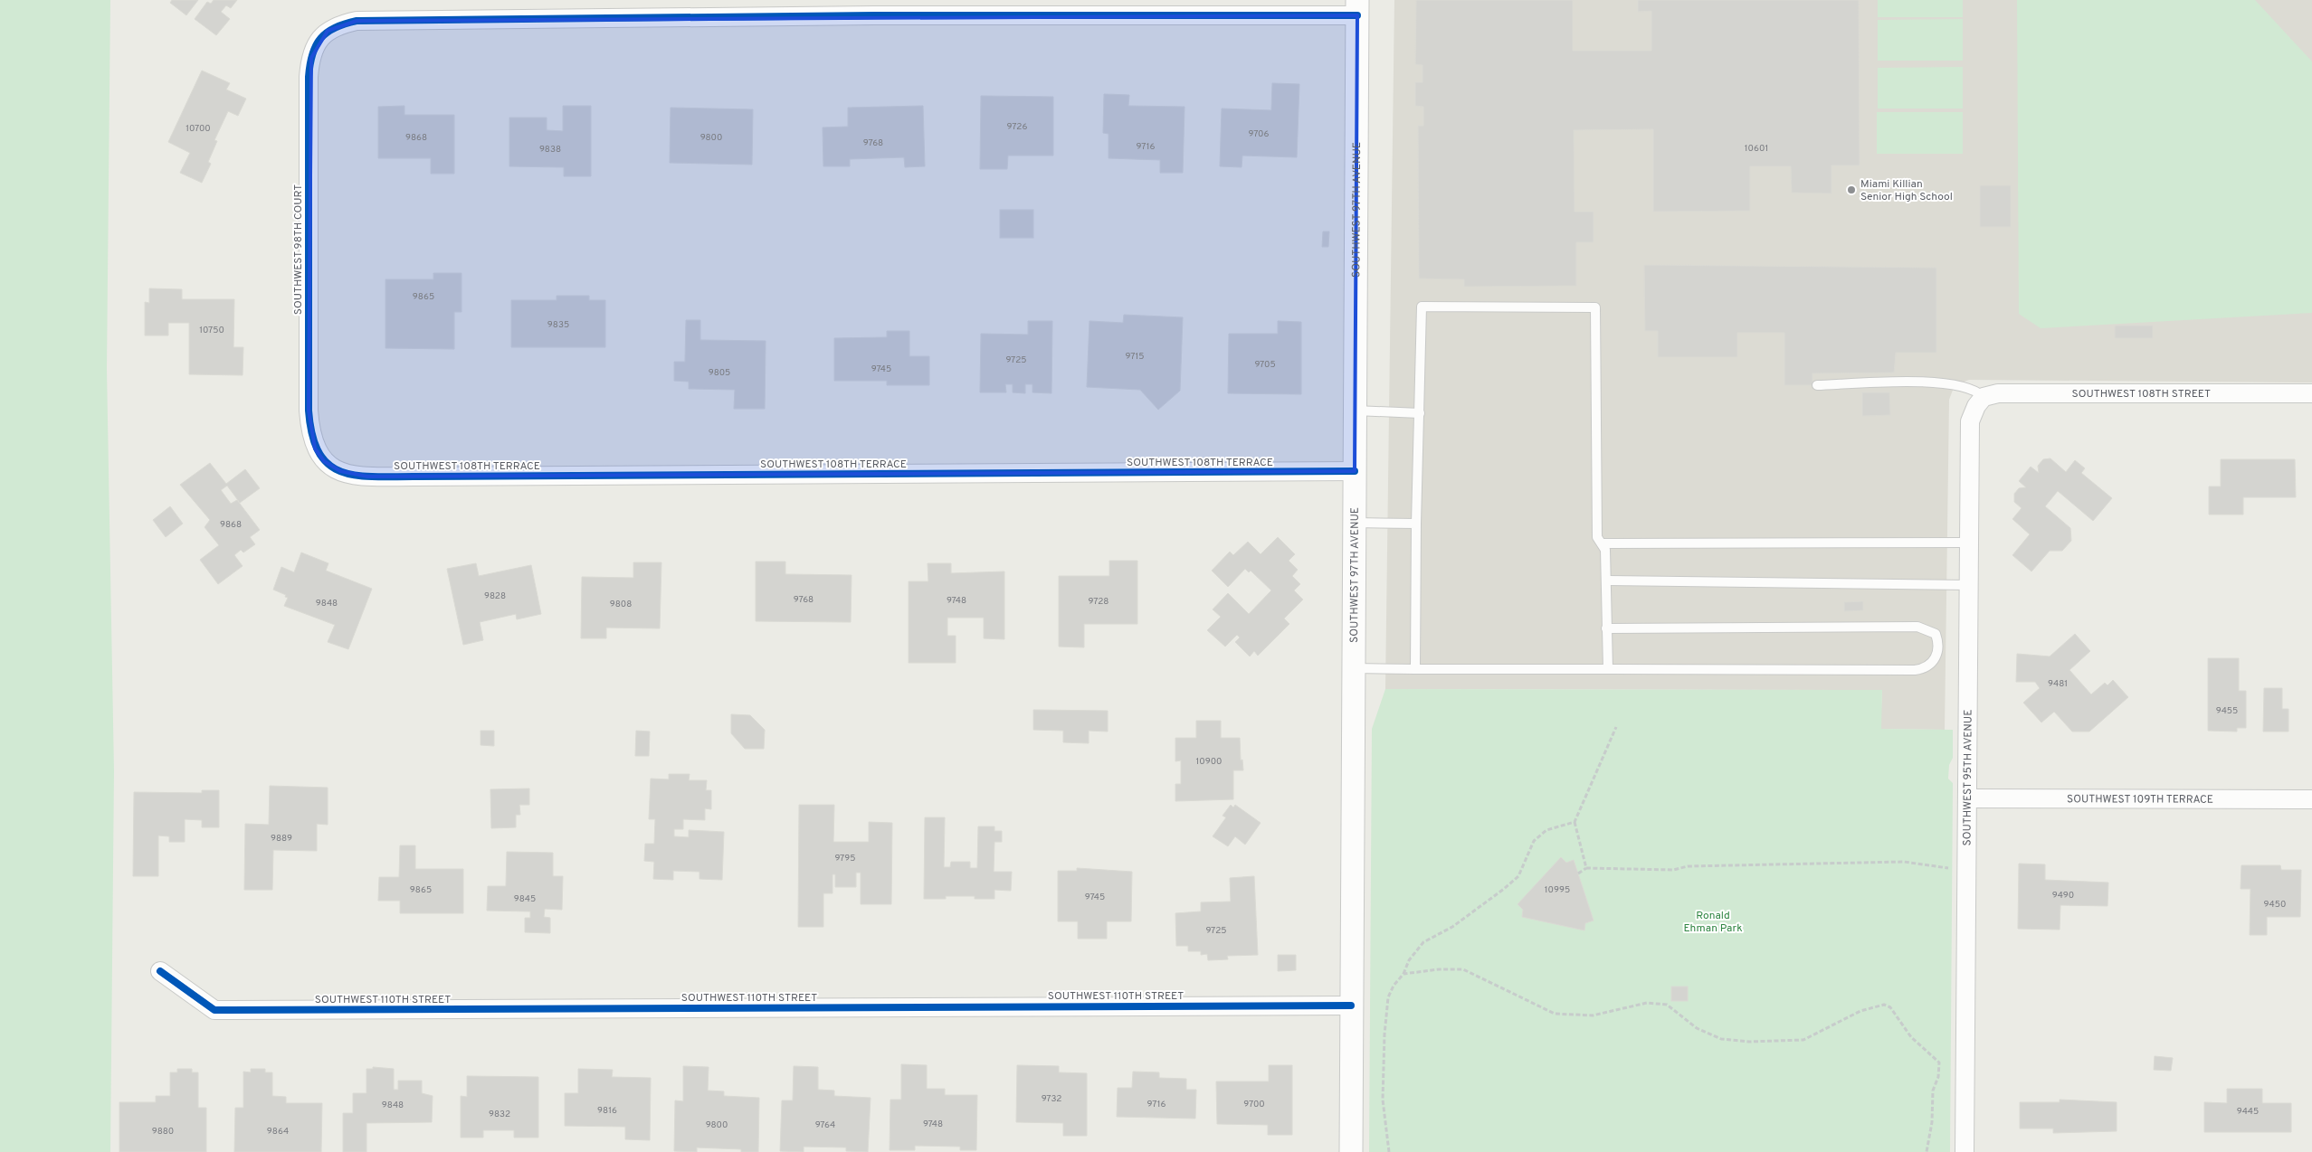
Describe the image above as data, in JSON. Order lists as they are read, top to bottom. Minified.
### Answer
{"streets":{"street":["SOUTHWEST 97TH AVENUE","SOUTHWEST 98TH COURT","SOUTHWEST 108TH STREET","SOUTHWEST 108TH TERRACE","SOUTHWEST 95TH AVENUE","SOUTHWEST 109TH TERRACE","SOUTHWEST 110TH STREET"]},"crossings":[["SOUTHWEST 97TH AVENUE","SOUTHWEST 98TH COURT"],["SOUTHWEST 97TH AVENUE","SOUTHWEST 108TH TERRACE"],["SOUTHWEST 97TH AVENUE","SOUTHWEST 110TH STREET"],["SOUTHWEST 98TH COURT","SOUTHWEST 108TH TERRACE"],["SOUTHWEST 108TH STREET","SOUTHWEST 95TH AVENUE"],["SOUTHWEST 95TH AVENUE","SOUTHWEST 109TH TERRACE"]],"parks":["Ronald Ehman Park"],"places":["Miami Killian Senior High School"],"house_numbers":["9726","10700","9706","9868","9800","9768","9716","10601","9838","9865","9835","10750","9715","9725","9705","9745","9805","9868","9828","9768","9748","9728","9848","9808","9481","9455","10900","9889","9795","9865","10995","9490","9745","9845","9450","9725","9732","9716","9700","9848","9816","9445","9832","9748","9800","9764","9880","9864"]}
